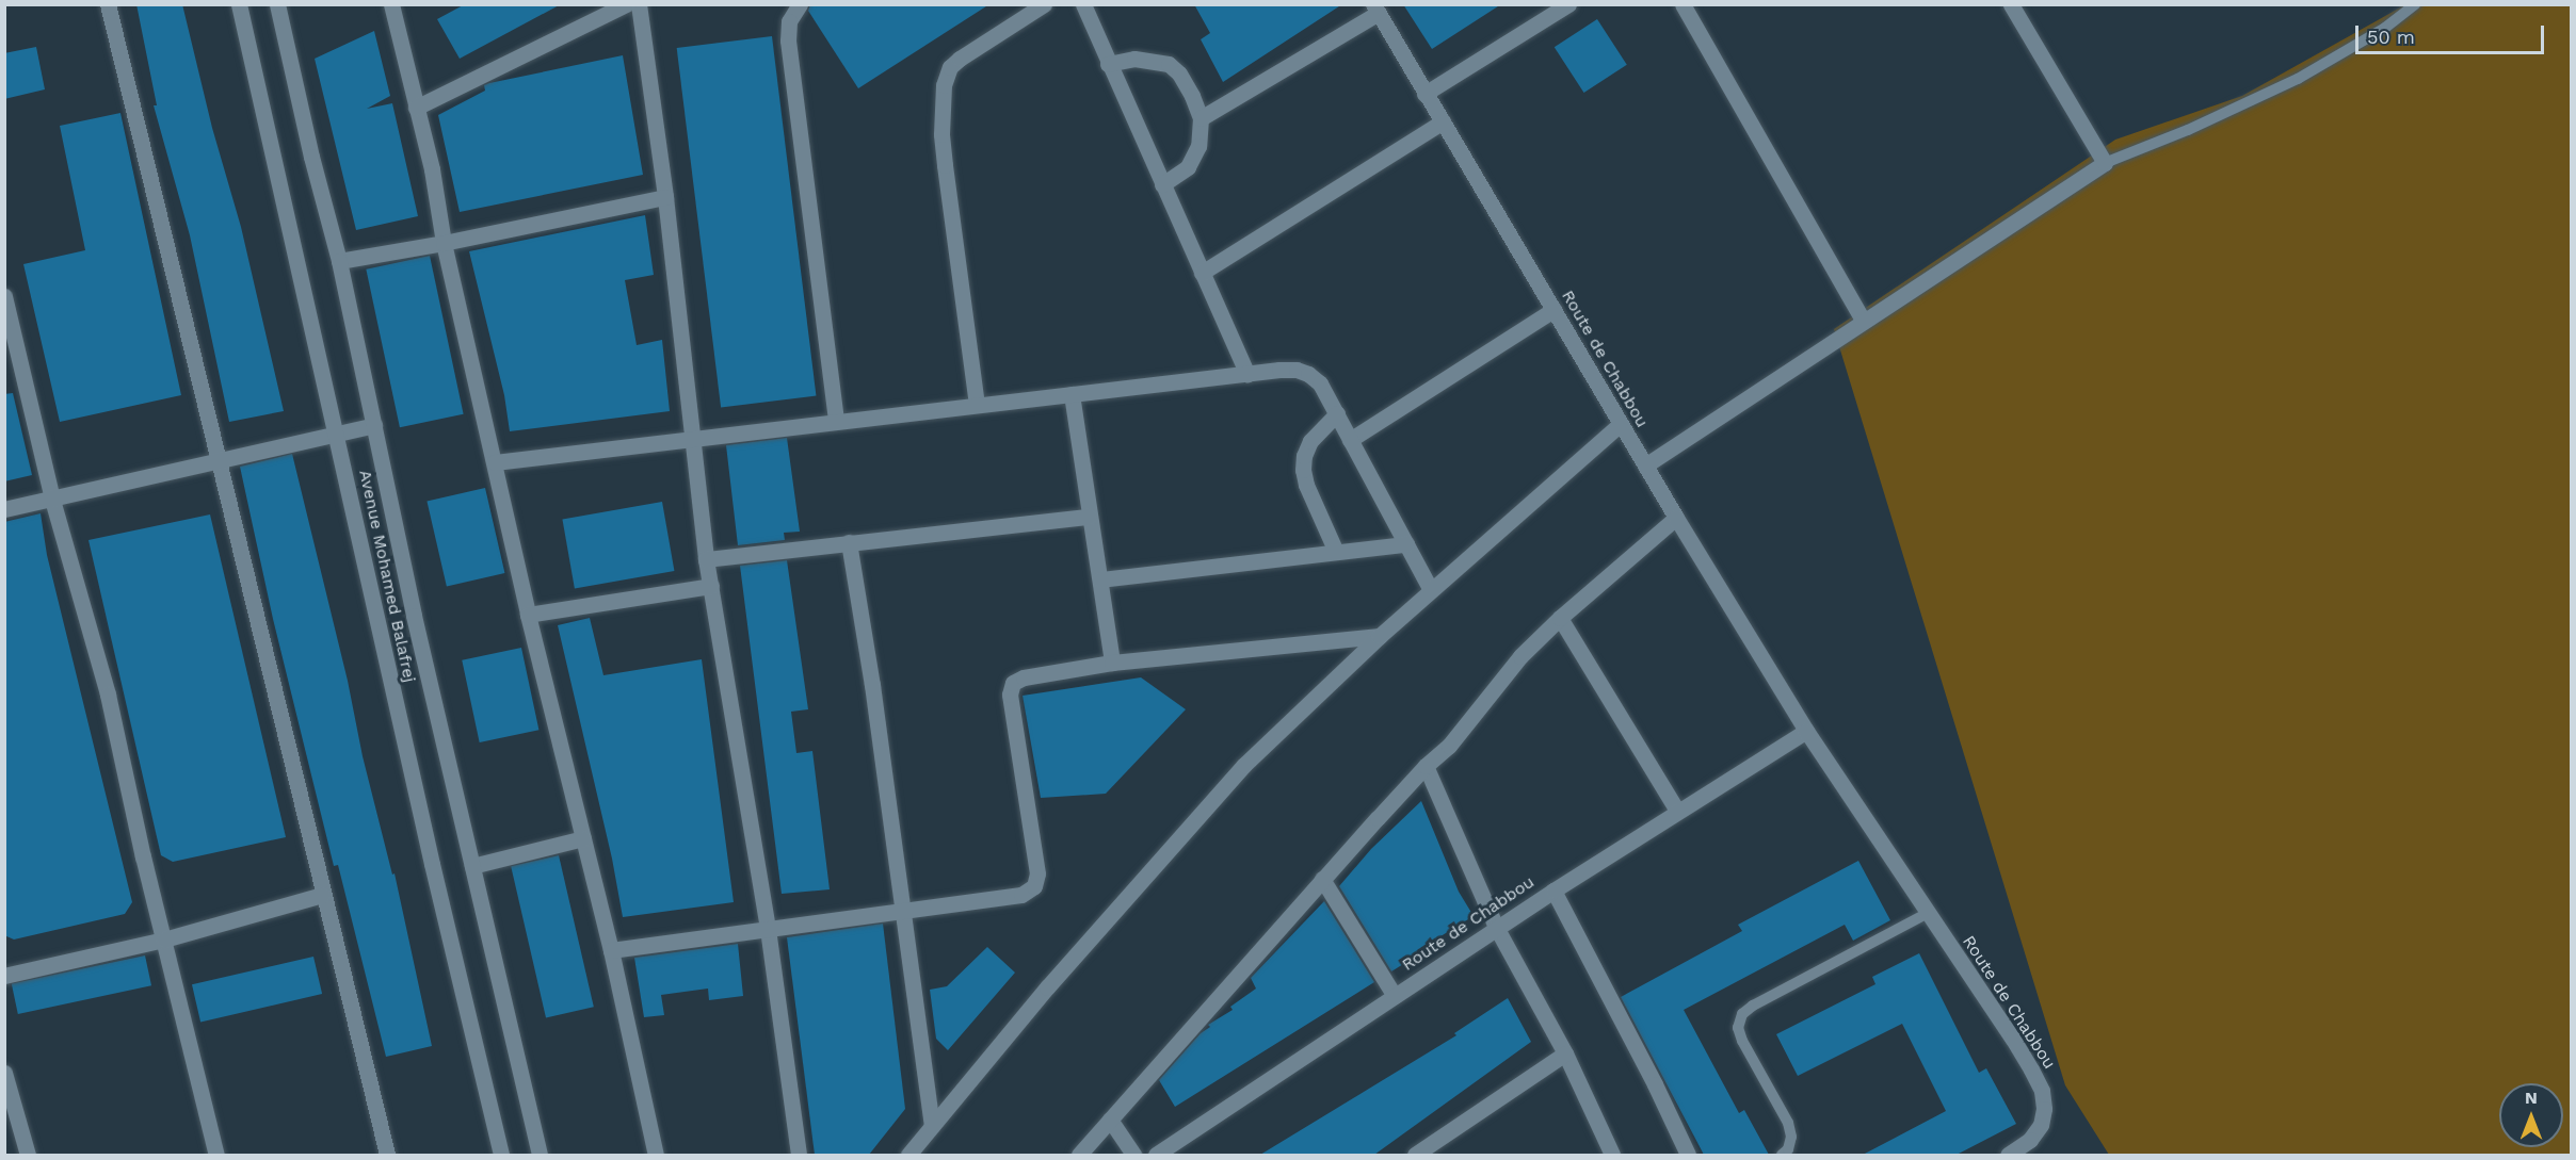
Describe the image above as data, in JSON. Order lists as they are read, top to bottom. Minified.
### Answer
{"streets":{"street":["Route de Chabbou","Avenue Mohamed Balafrej"]},"scale_bar":"50 m","north":"top"}
